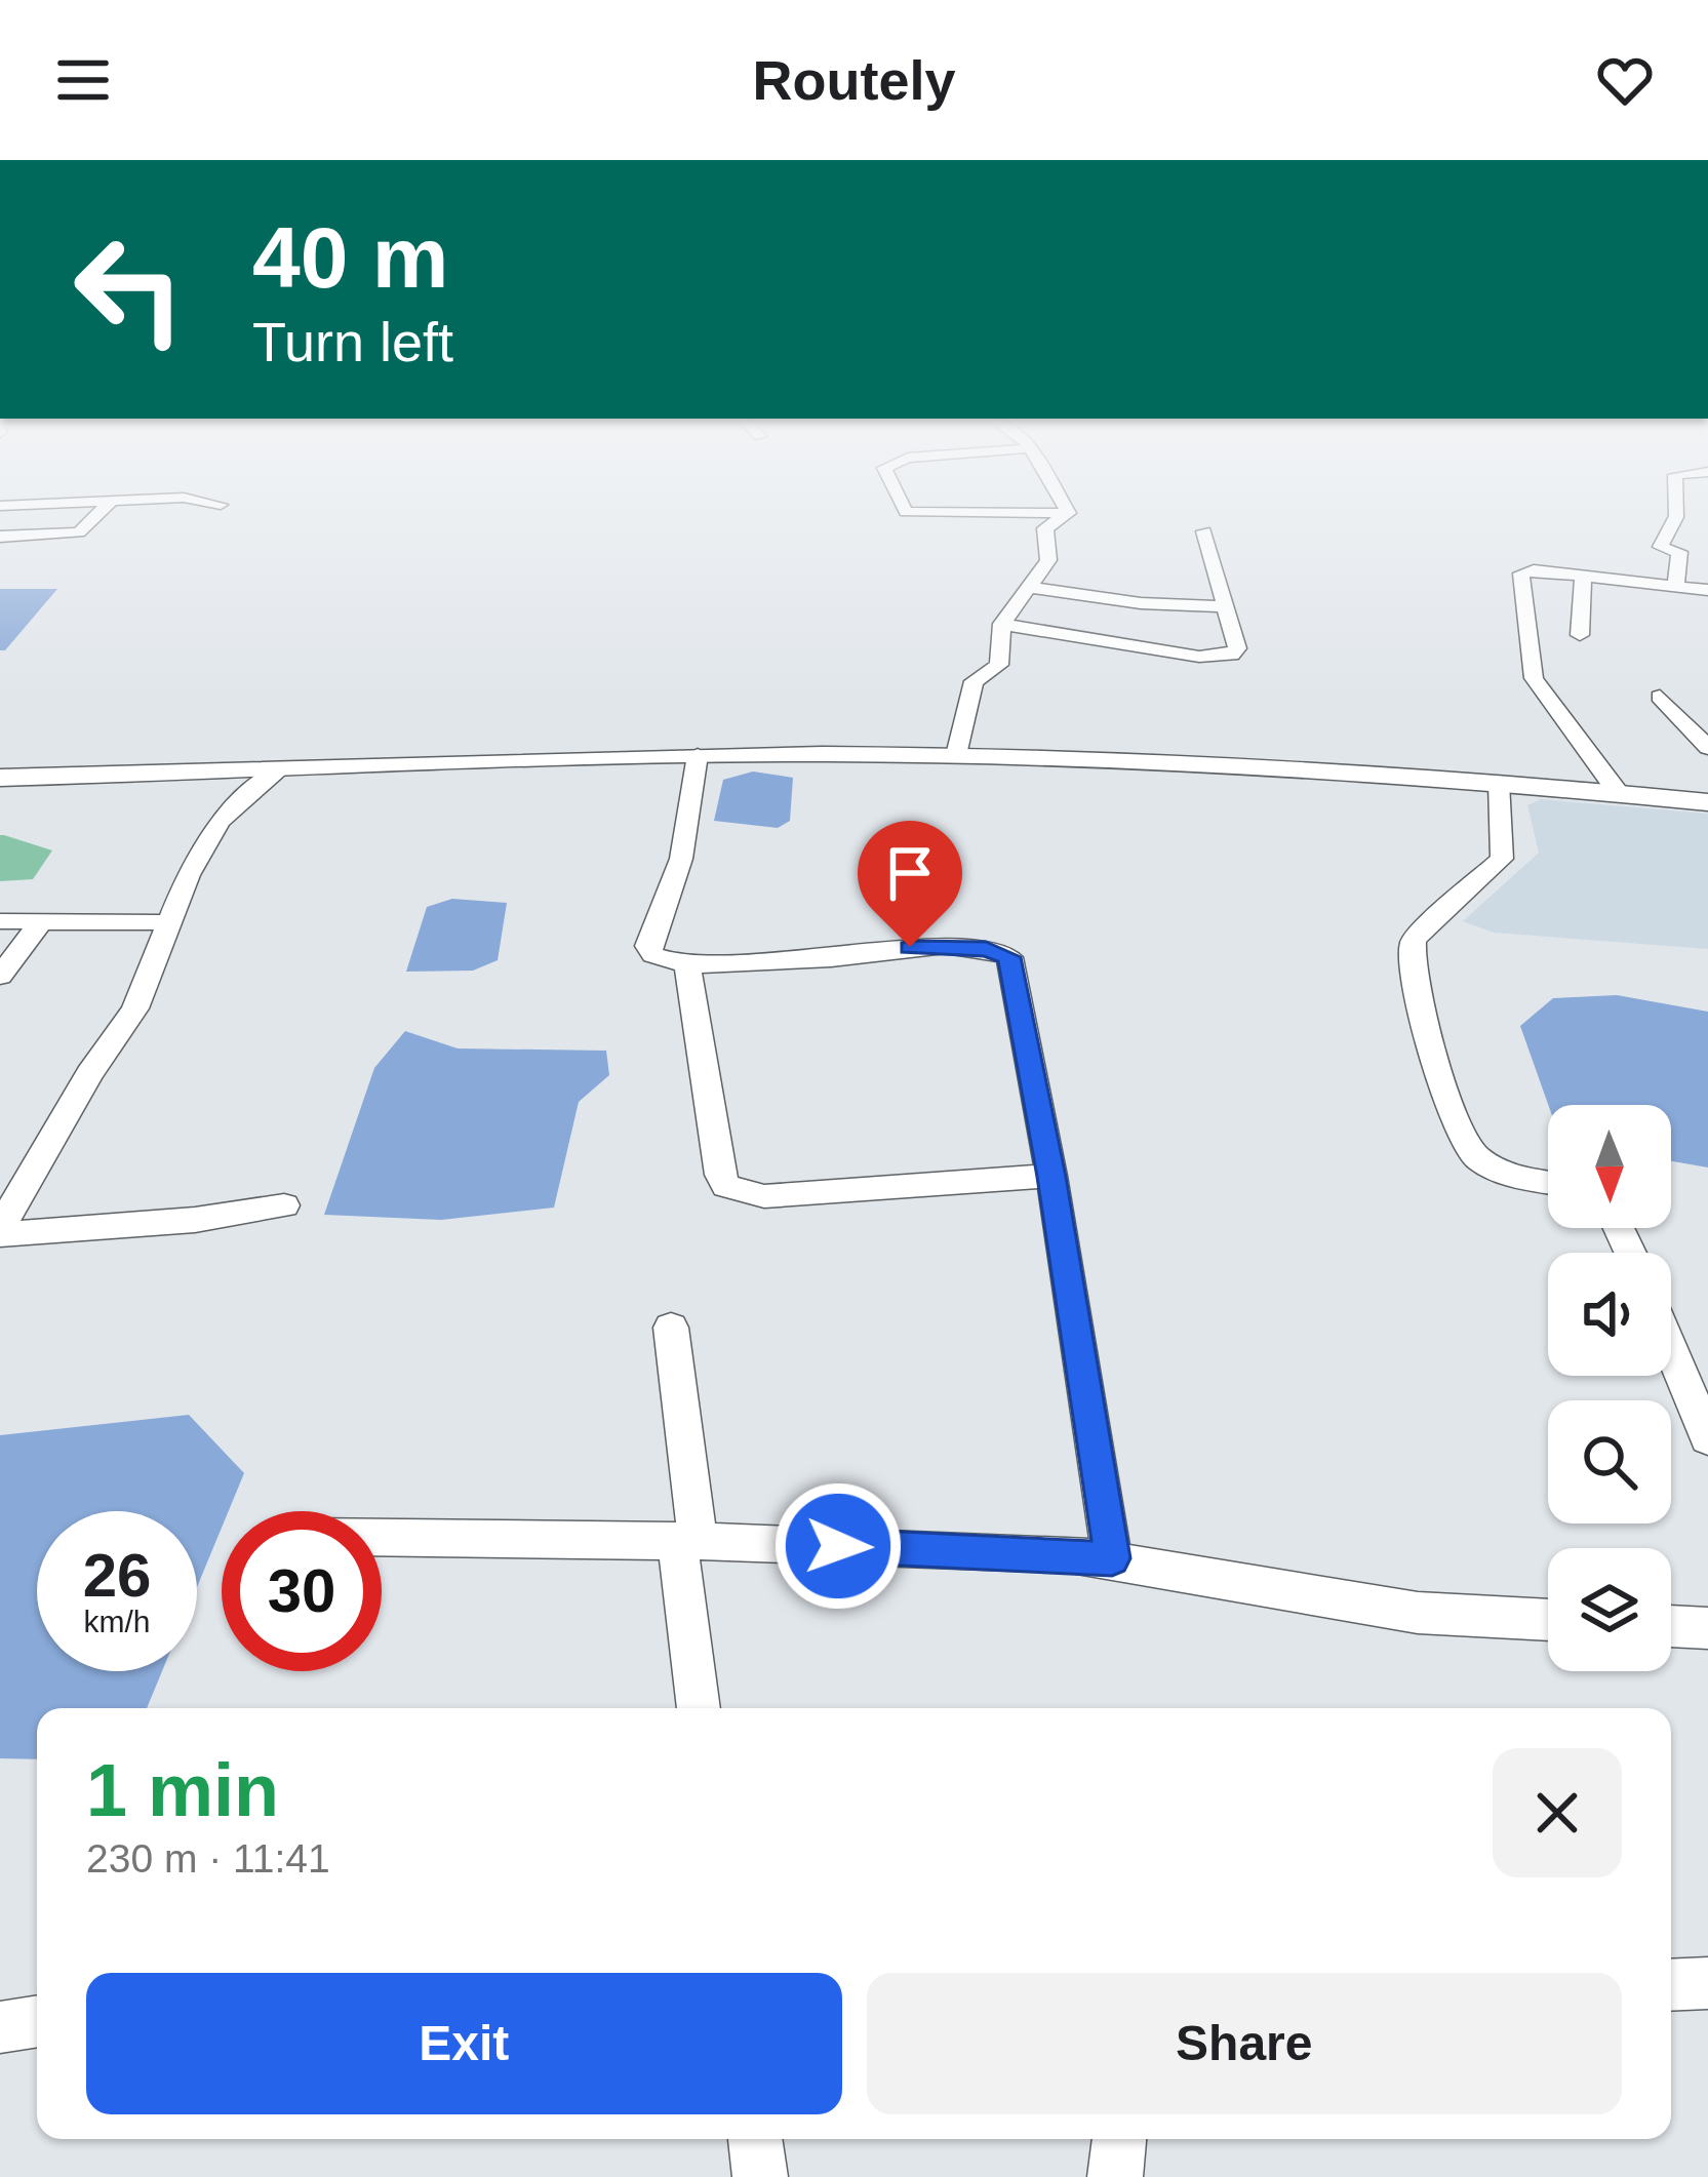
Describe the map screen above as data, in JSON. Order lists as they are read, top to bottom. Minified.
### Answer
{"north":"bottom","page":{"header":"Routely","turn":["40 m","Turn left"],"speed":"26 km/h","limit":"30","heading":["1 min","230 m · 11:41"],"buttons":["Exit","Share"]}}
